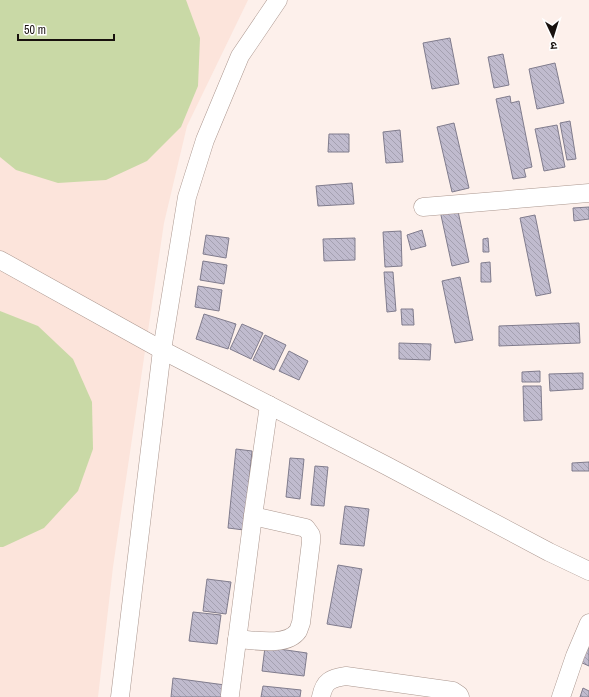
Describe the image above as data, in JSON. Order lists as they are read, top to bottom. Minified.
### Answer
{"scale_bar":"50 m","north":"bottom"}
